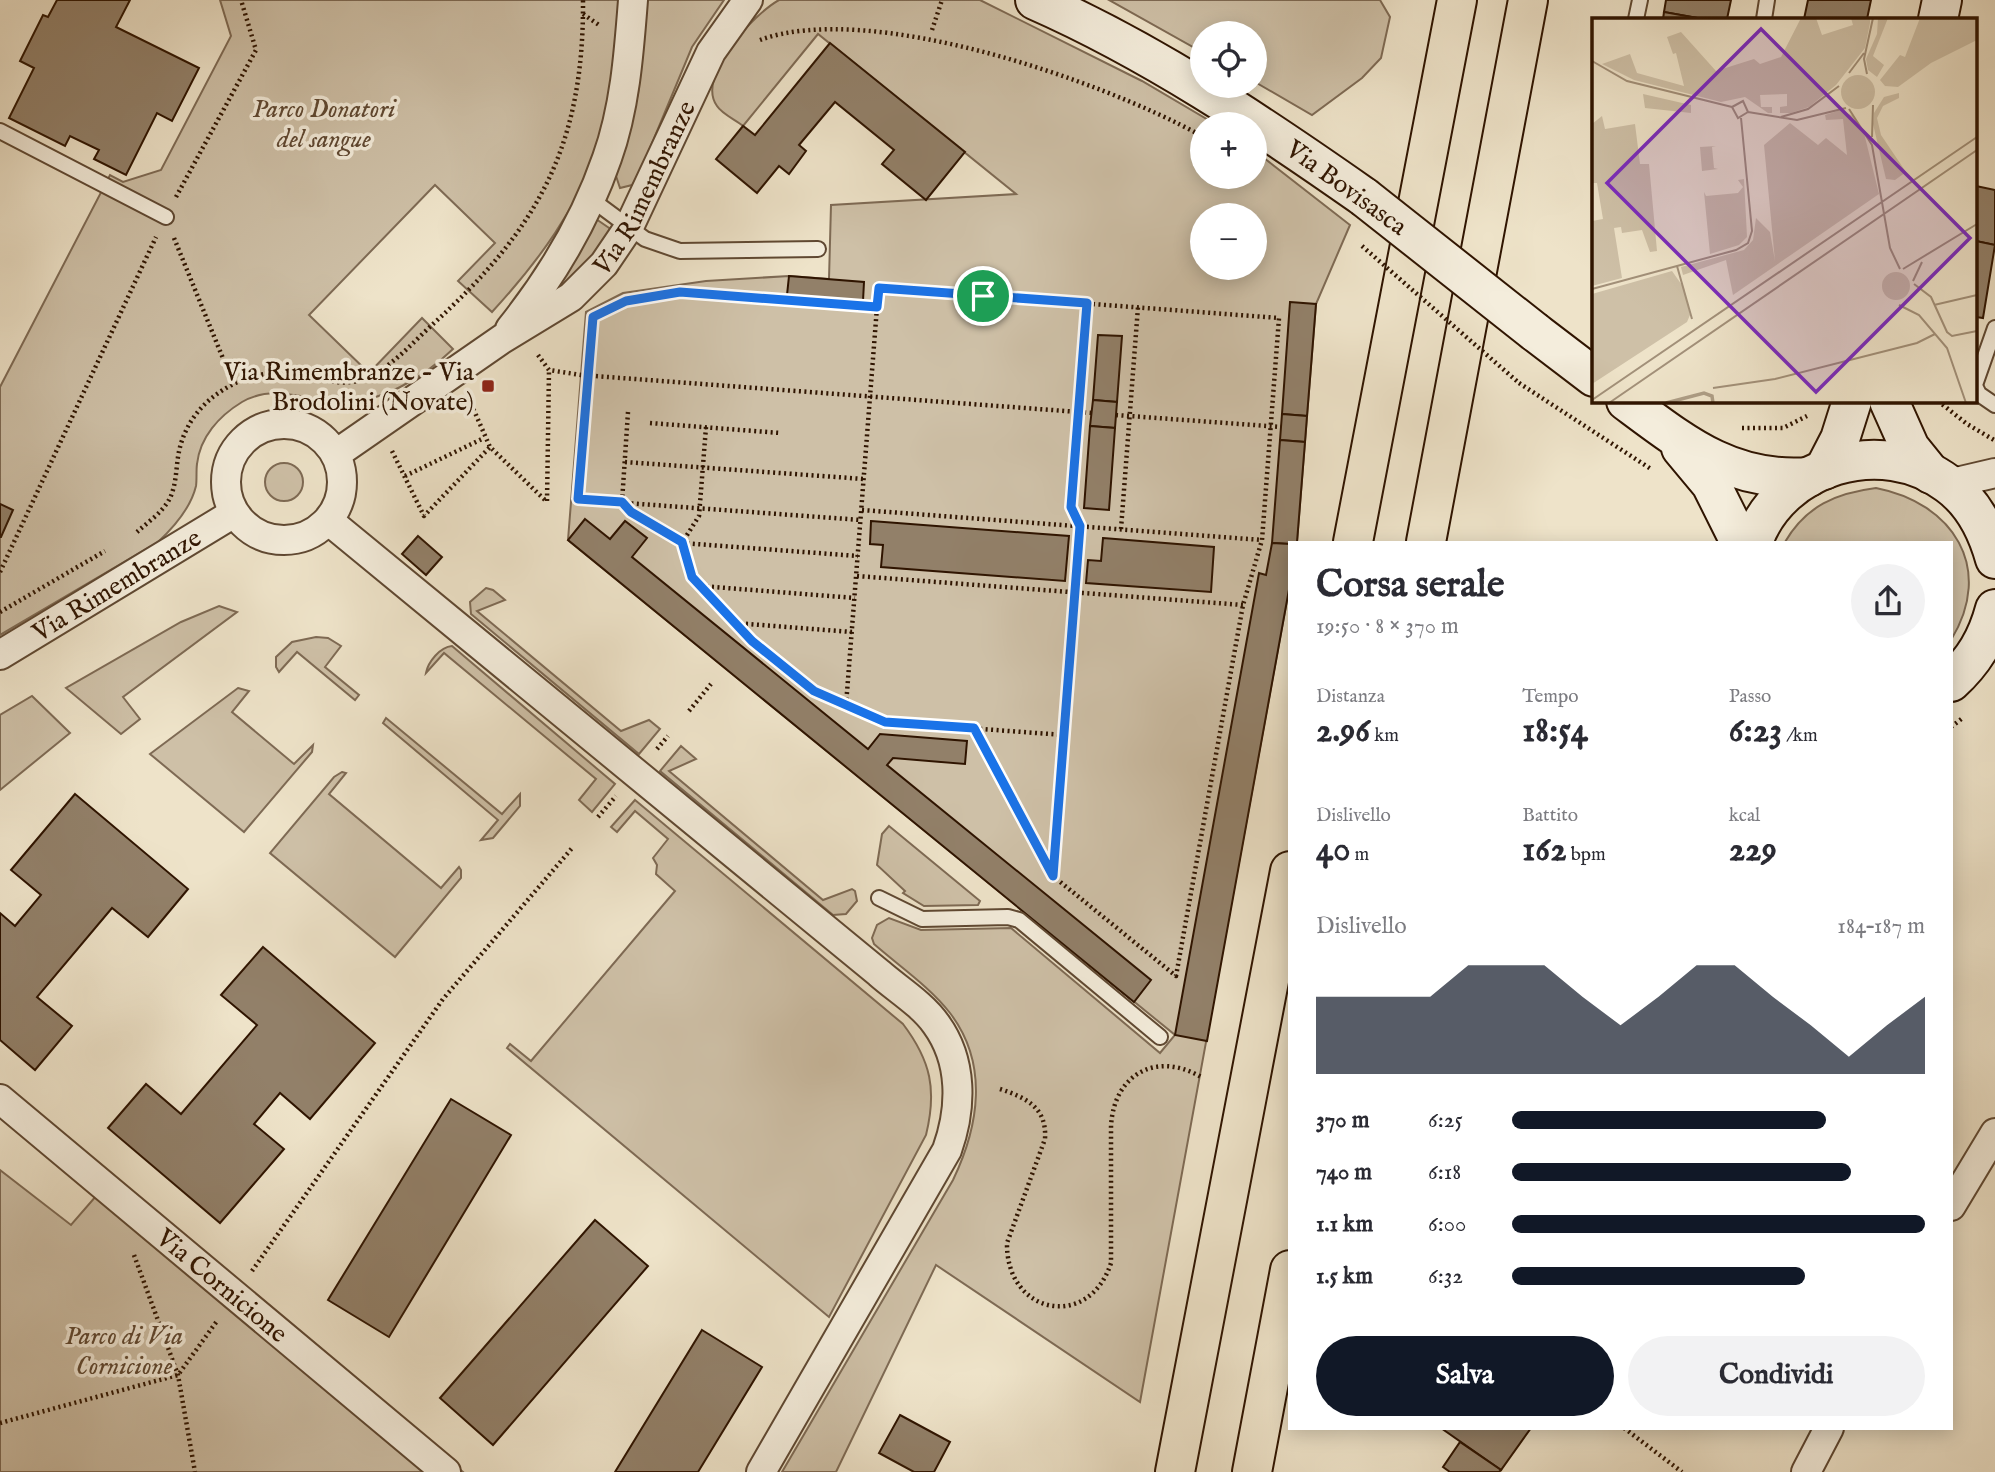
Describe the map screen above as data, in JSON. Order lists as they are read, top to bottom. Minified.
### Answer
{"streets":{"street":["Via Rimembranze","Via Bovisasca","Via Cornicione"]},"parks":["Parco Donatori del sangue","Parco di Via Cornicione"],"places":{"transit":["Via Rimembranze - Via Brodolini (Novate)"]},"page":{"map_buttons":["+","−"],"heading":["Corsa serale","19:50 · 8 × 370 m"],"stats":[["Distanza","2.96 km"],["Tempo","18:54"],["Passo","6:23 /km"],["Dislivello","40 m"],["Battito","162 bpm"],["kcal","229"]],"chart":["Dislivello","184–187 m"],"list":[{"name":"370 m","note":"6:25"},{"name":"740 m","note":"6:18"},{"name":"1.1 km","note":"6:00"},{"name":"1.5 km","note":"6:32"}],"buttons":["Salva","Condividi"]}}
